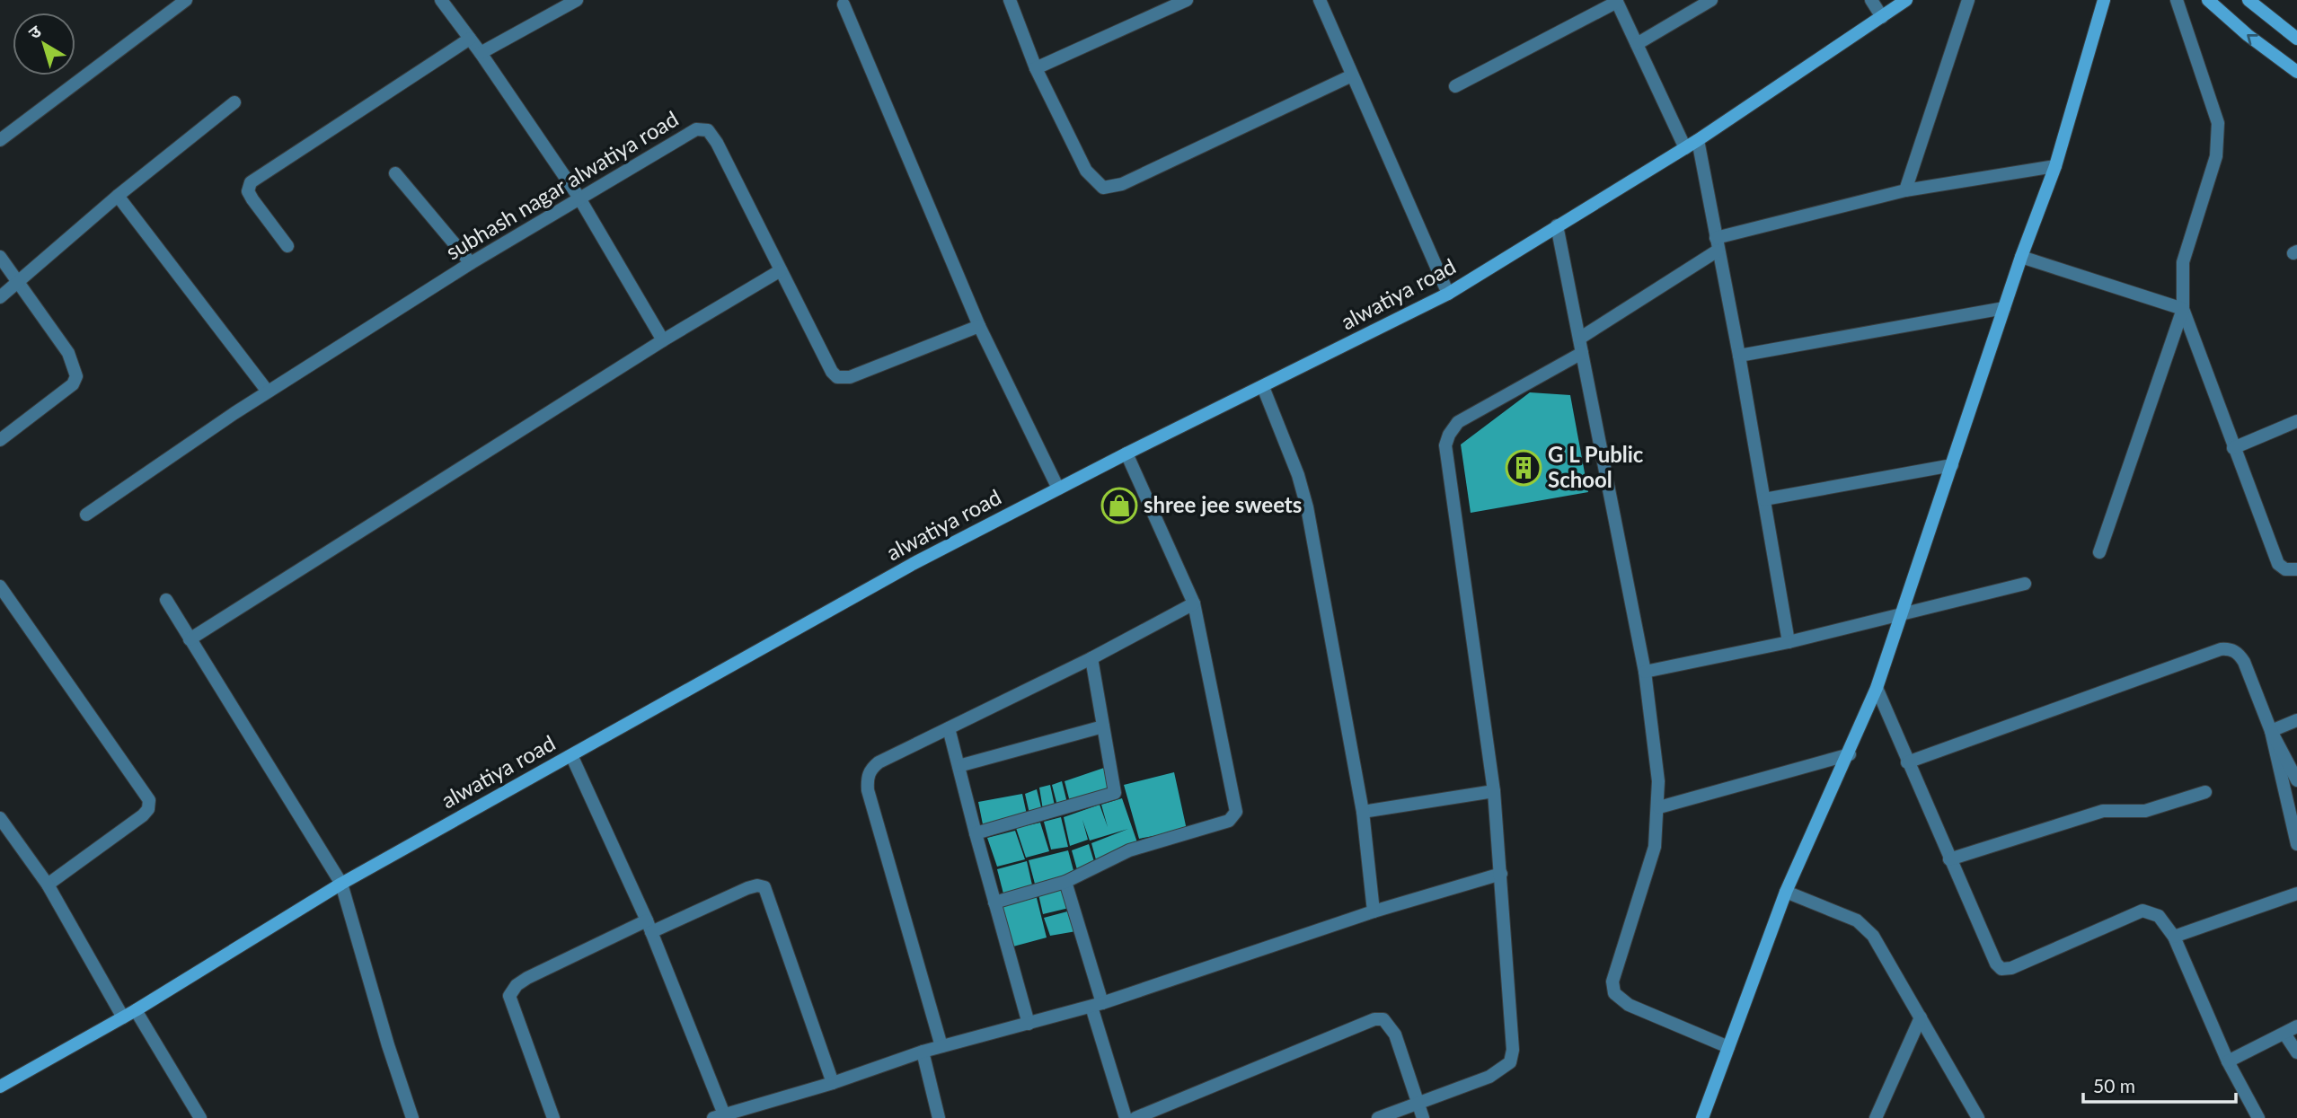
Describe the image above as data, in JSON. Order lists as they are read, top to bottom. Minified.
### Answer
{"streets":{"street":["subhash nagar alwatiya road","alwatiya road"]},"places":{"building":["G L Public School"],"shop":["shree jee sweets"]},"scale_bar":"50 m","north":"top left"}
